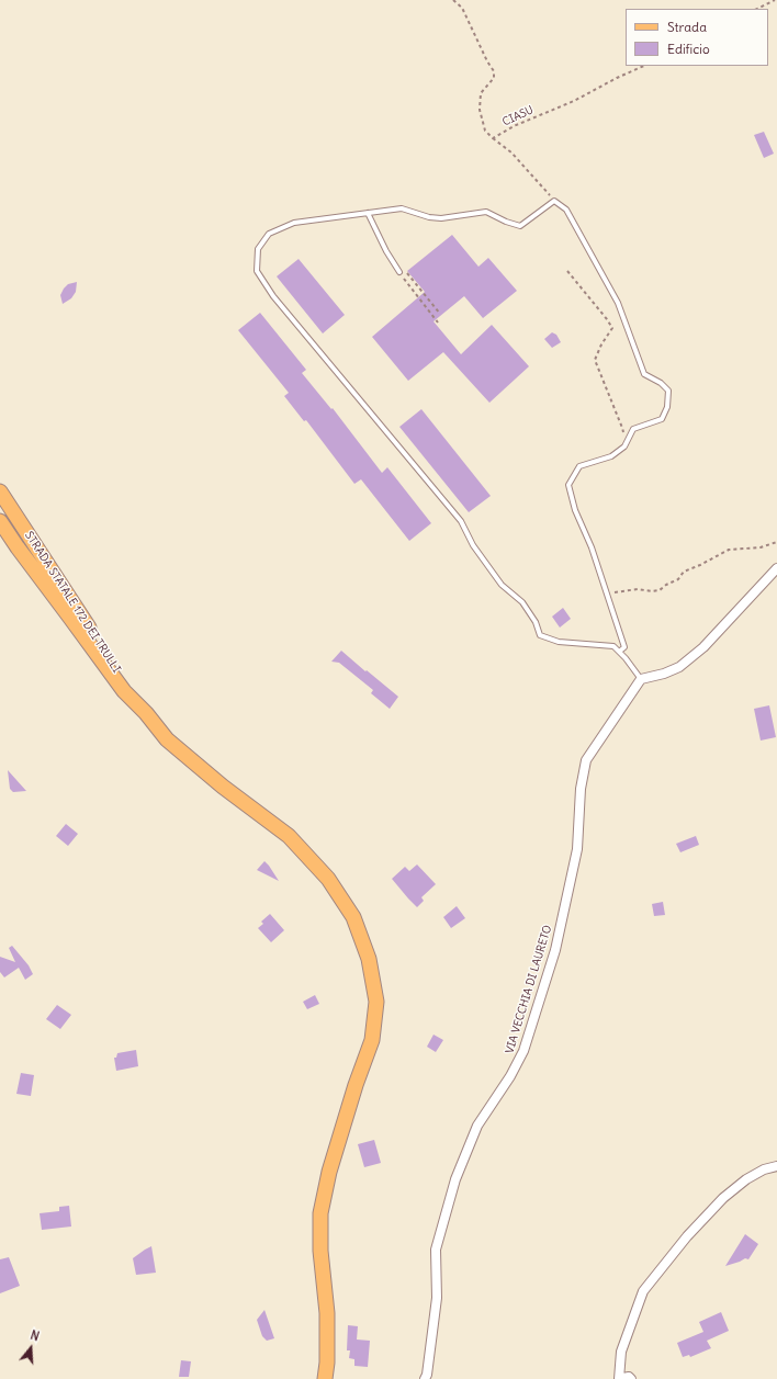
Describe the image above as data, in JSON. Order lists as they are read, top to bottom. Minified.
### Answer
{"streets":{"main road":["STRADA STATALE 172 DEI TRULLI"],"street":["VIA VECCHIA DI LAURETO"],"path":["CIASU"]},"legend":["Strada","Edificio"],"north":"top"}
